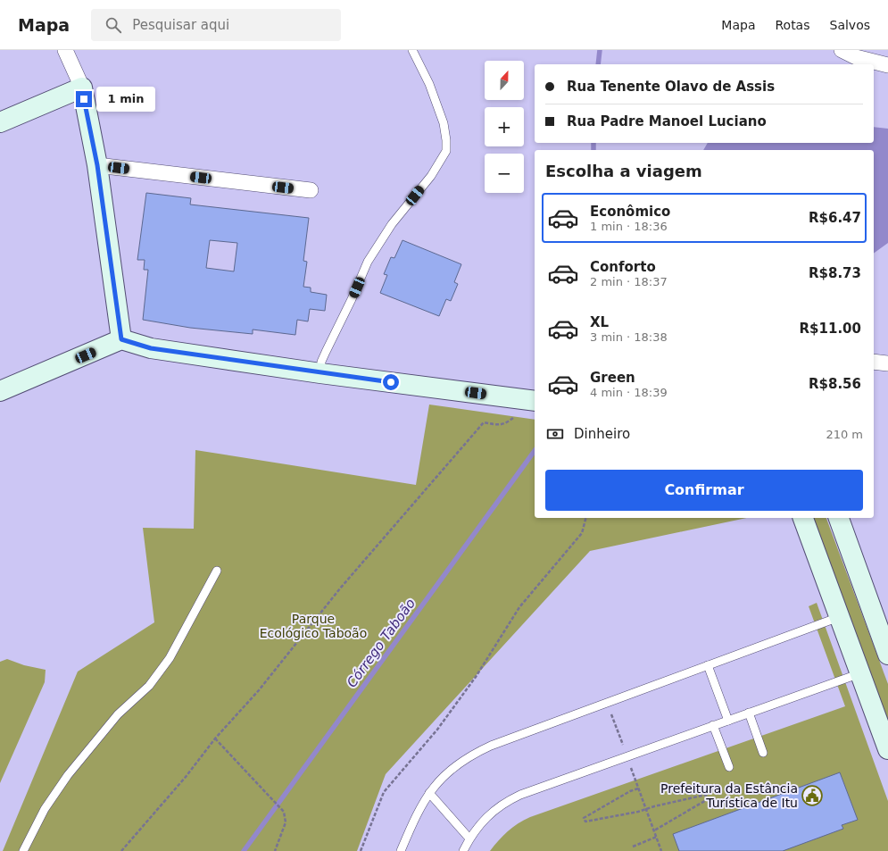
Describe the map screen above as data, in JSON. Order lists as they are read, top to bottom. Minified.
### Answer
{"water":["Córrego Taboão"],"parks":["Parque Ecológico Taboão"],"places":{"public building":["Prefeitura da Estância Turística de Itu"]},"north":"top","page":{"header":"Mapa","search":"Pesquisar aqui","nav":["Mapa","Rotas","Salvos"],"map_buttons":["+","−"],"banner":["Rua Tenente Olavo de Assis","Rua Padre Manoel Luciano"],"bubble":"1 min","heading":"Escolha a viagem","list":[{"name":"Econômico","note":"1 min · 18:36","value":"R$6.47"},{"name":"Conforto","note":"2 min · 18:37","value":"R$8.73"},{"name":"XL","note":"3 min · 18:38","value":"R$11.00"},{"name":"Green","note":"4 min · 18:39","value":"R$8.56"}],"pay":["Dinheiro","210 m"],"buttons":"Confirmar"}}
